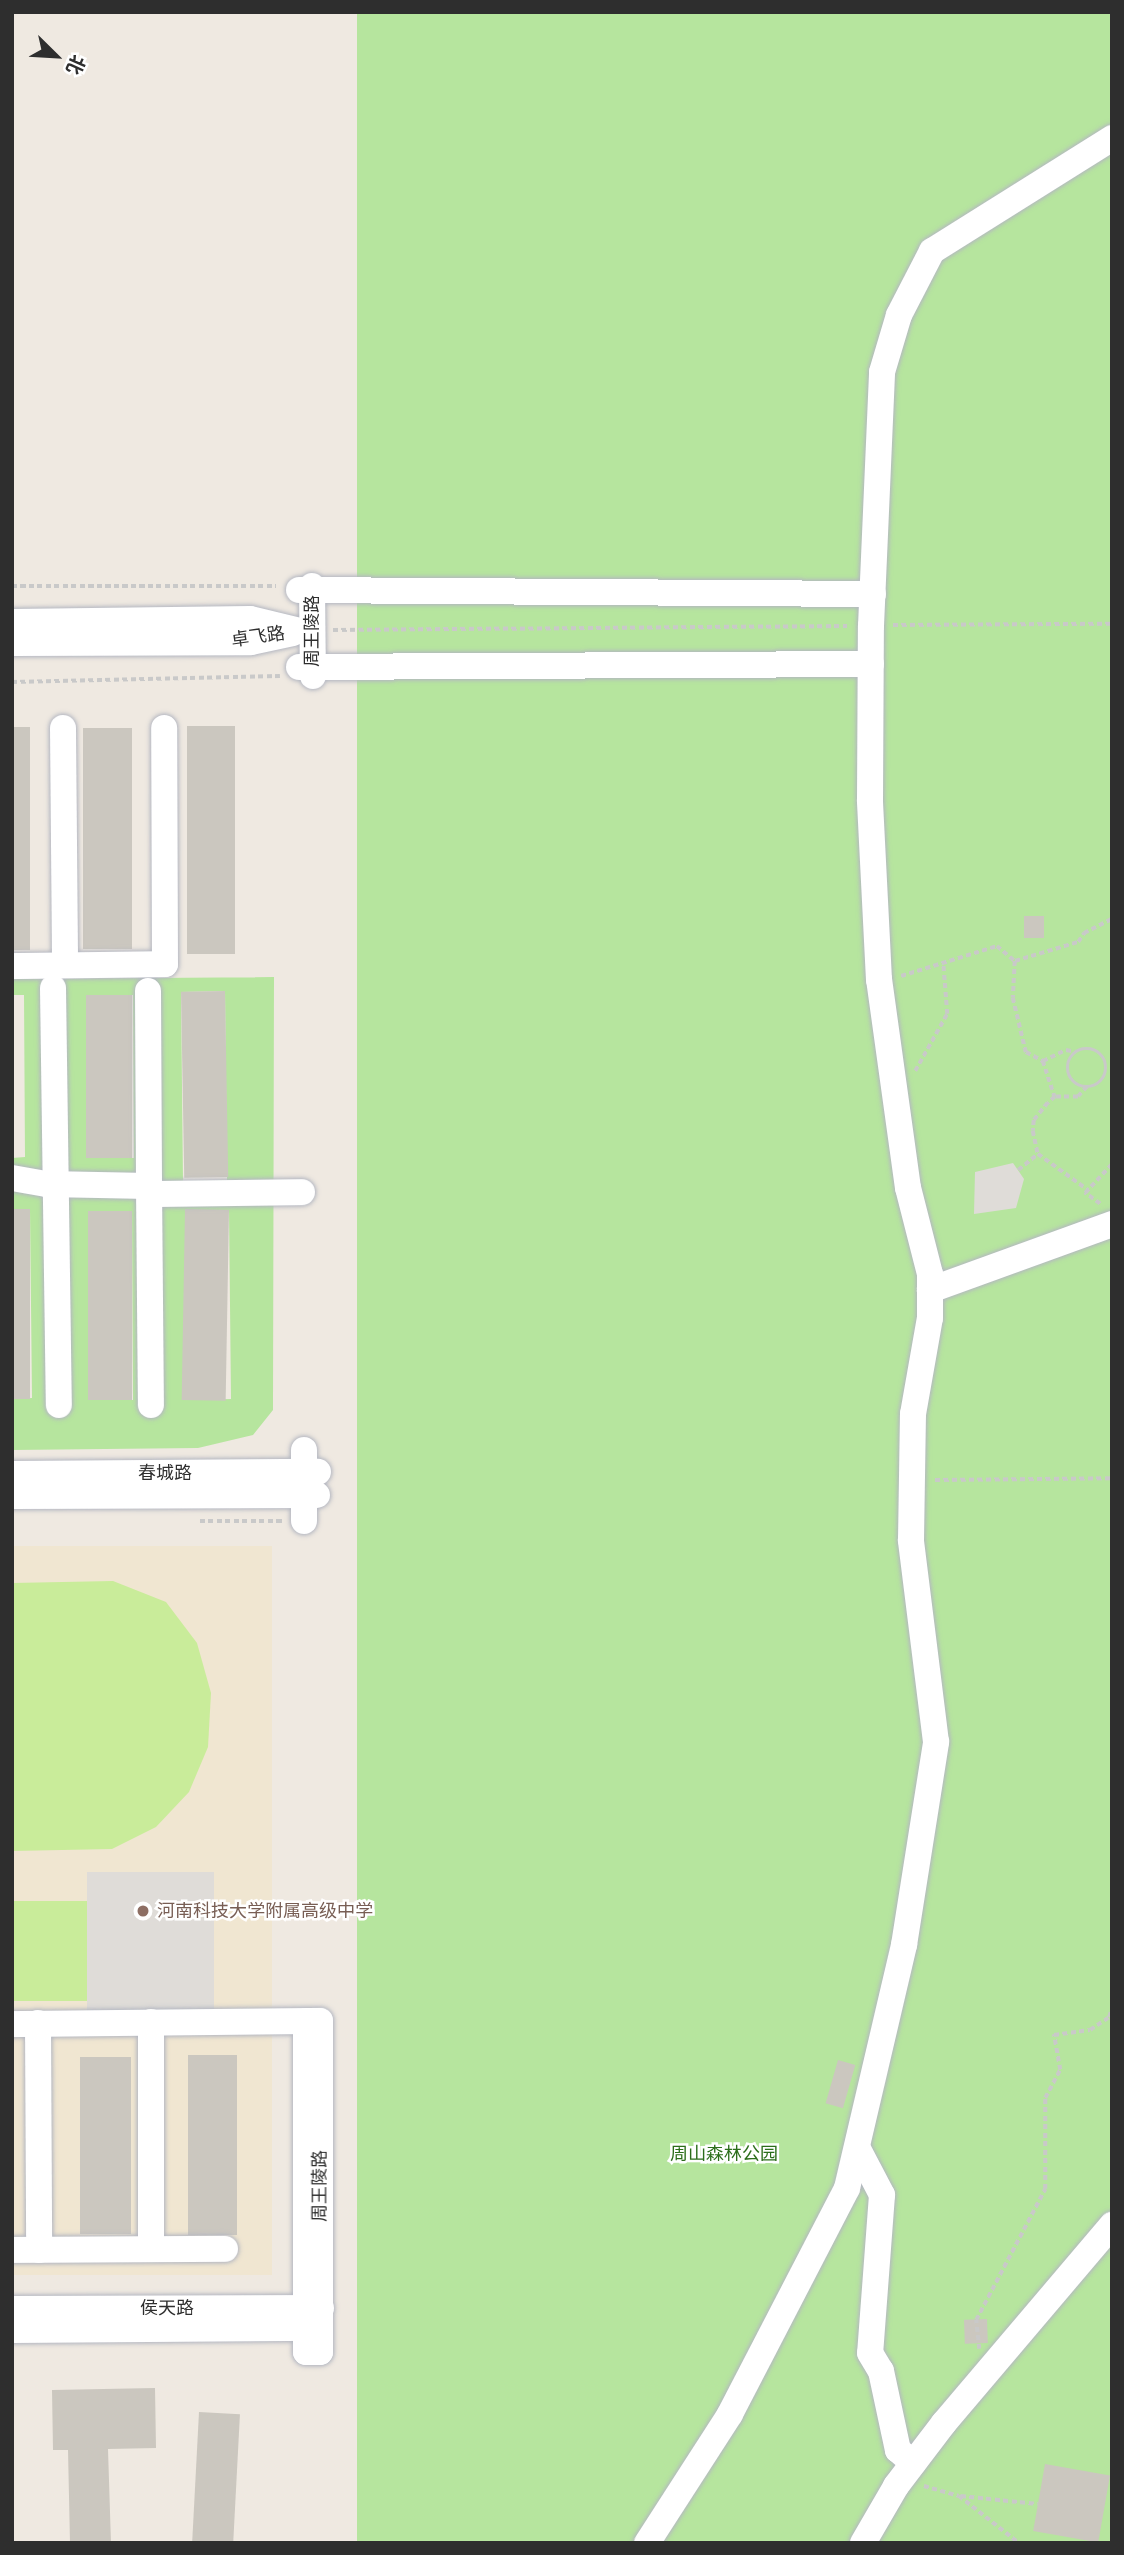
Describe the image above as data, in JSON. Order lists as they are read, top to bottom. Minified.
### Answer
{"streets":{"street":["周王陵路","卓飞路","春城路","侯天路"]},"crossings":[["周王陵路","卓飞路"],["周王陵路","侯天路"]],"parks":["周山森林公园"],"places":["河南科技大学附属高级中学"],"north":"bottom right"}
